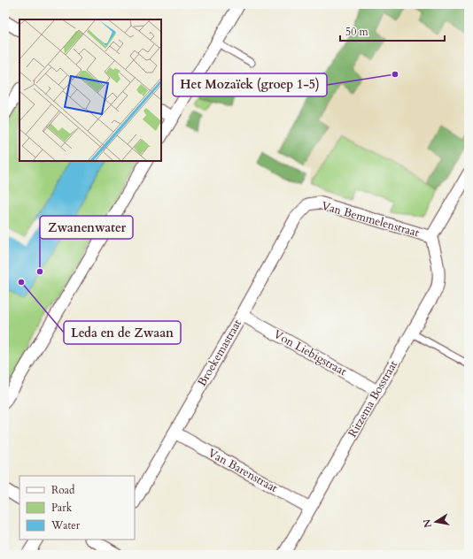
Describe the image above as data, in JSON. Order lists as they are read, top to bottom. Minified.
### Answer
{"streets":{"street":["Van Bemmelenstraat","Broekemastraat","Von Liebigstraat","Ritzema Bosstraat","Van Barenstraat"]},"crossings":[["Van Bemmelenstraat","Broekemastraat"],["Van Bemmelenstraat","Ritzema Bosstraat"],["Broekemastraat","Von Liebigstraat"],["Broekemastraat","Van Barenstraat"],["Von Liebigstraat","Ritzema Bosstraat"],["Ritzema Bosstraat","Van Barenstraat"]],"places":["Het Mozaïek (groep 1-5)","Zwanenwater","Leda en de Zwaan"],"legend":["Road","Park","Water"],"scale_bar":"50 m","north":"left"}
